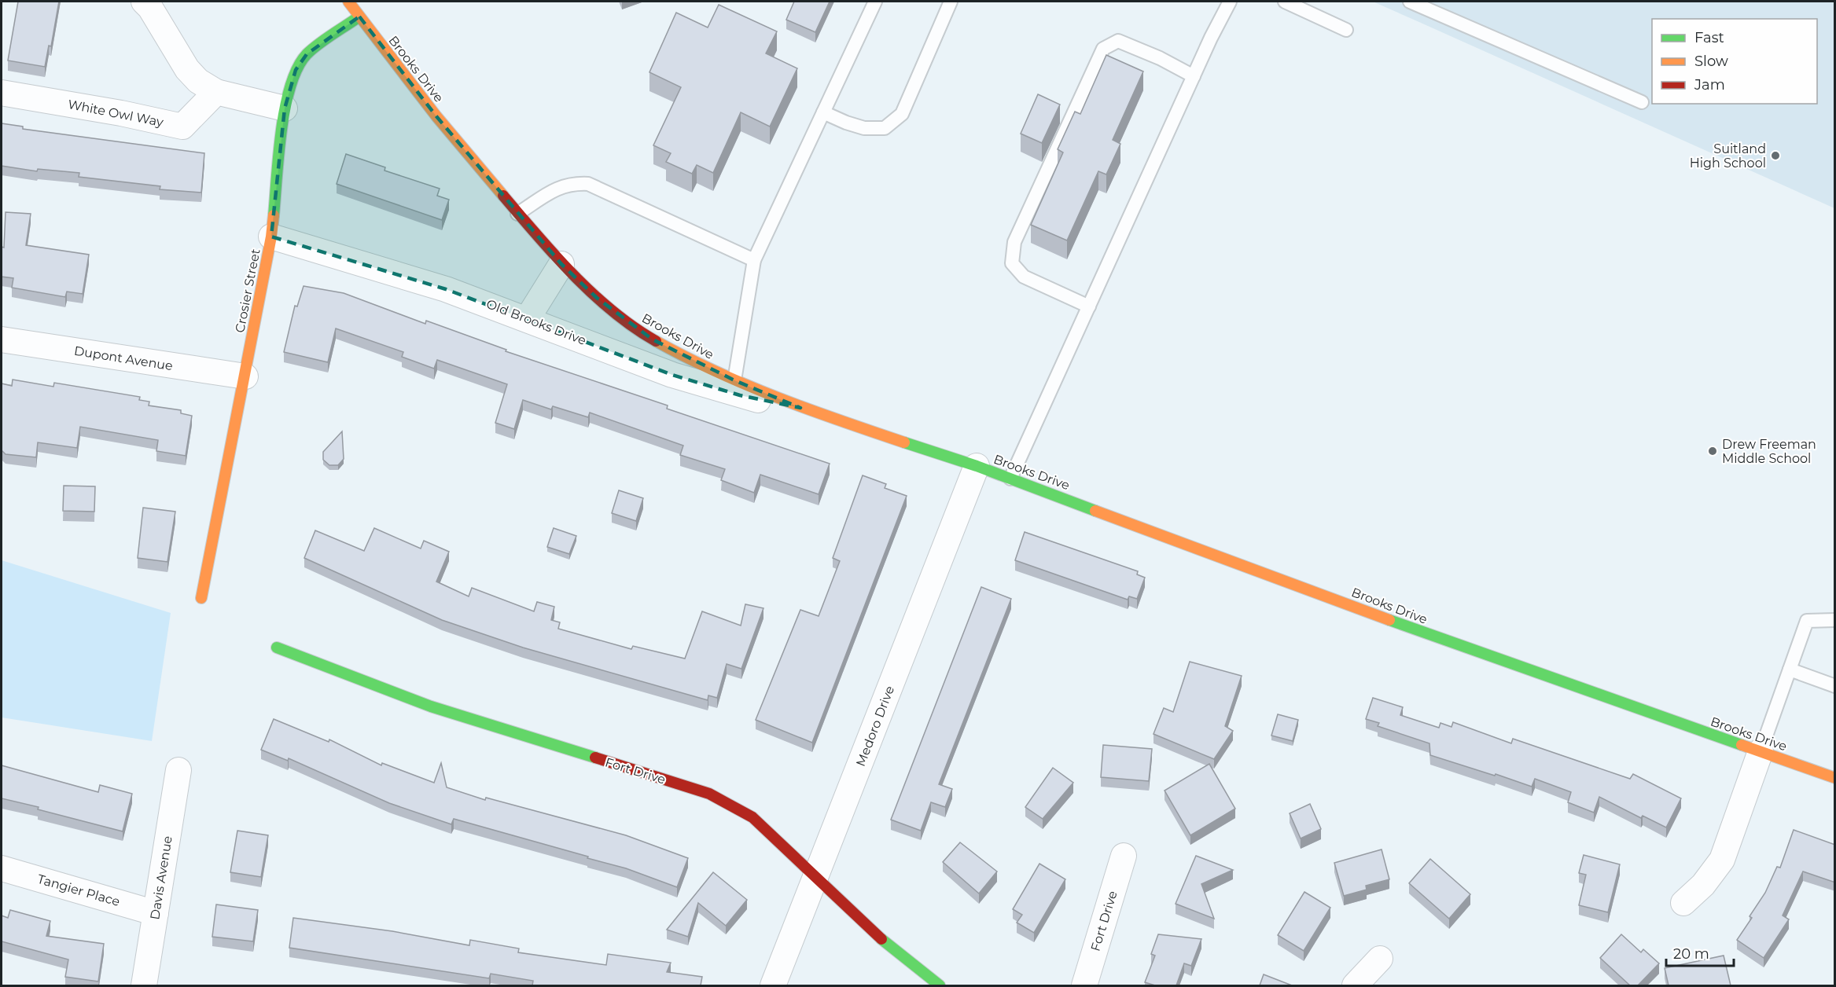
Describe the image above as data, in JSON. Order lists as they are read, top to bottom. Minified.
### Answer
{"streets":{"street":["Brooks Drive","White Owl Way","Crosier Street","Old Brooks Drive","Dupont Avenue","Medoro Drive","Fort Drive","Davis Avenue","Tangier Place"]},"crossings":[["Brooks Drive","Crosier Street"],["Brooks Drive","Old Brooks Drive"],["Brooks Drive","Medoro Drive"],["Crosier Street","Old Brooks Drive"],["Crosier Street","Dupont Avenue"],["Medoro Drive","Fort Drive"],["Davis Avenue","Tangier Place"]],"places":["Suitland High School","Drew Freeman Middle School"],"legend":["Fast","Slow","Jam"],"scale_bar":"20 m"}
